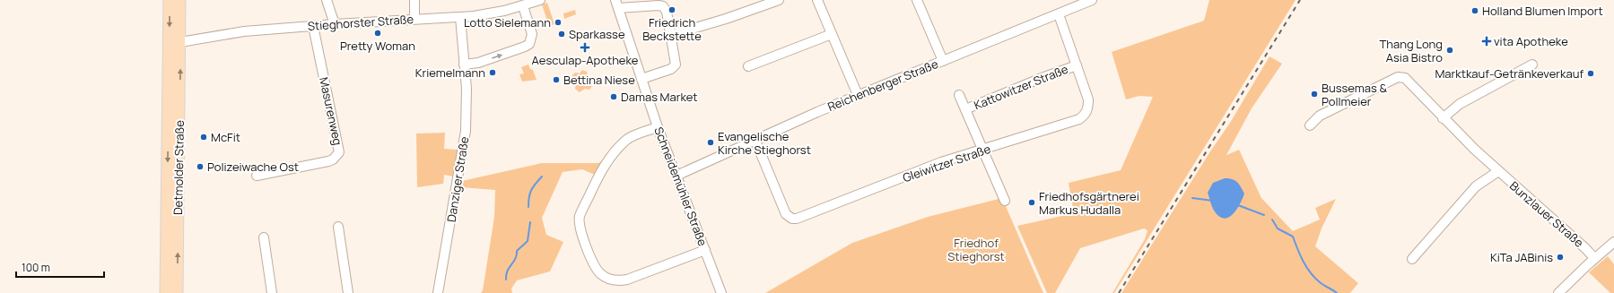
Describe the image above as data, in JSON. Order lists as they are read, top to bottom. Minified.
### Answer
{"streets":{"main road":["Detmolder Straße"],"street":["Stieghorster Straße","Reichenberger Straße","Kattowitzer Straße","Masurenweg","Gleiwitzer Straße","Danziger Straße","Schneidemühler Straße","Bunzlauer Straße"]},"crossings":[["Stieghorster Straße","Masurenweg"],["Stieghorster Straße","Detmolder Straße"],["Stieghorster Straße","Danziger Straße"],["Reichenberger Straße","Gleiwitzer Straße"],["Reichenberger Straße","Schneidemühler Straße"],["Kattowitzer Straße","Gleiwitzer Straße"]],"parks":["Friedhof Stieghorst"],"places":{"other":["Friedrich Beckstette","Holland Blumen Import","Lotto Sielemann","Pretty Woman","Sparkasse","Thang Long Asia Bistro","Kriemelmann","Marktkauf-Getränkeverkauf","Bettina Niese","Bussemas & Pollmeier","Damas Market","McFit","Evangelische Kirche Stieghorst","Polizeiwache Ost","Friedhofsgärtnerei Markus Hudalla","KiTa JABinis"],"health":["vita Apotheke","Aesculap-Apotheke"]},"scale_bar":"100 m"}
